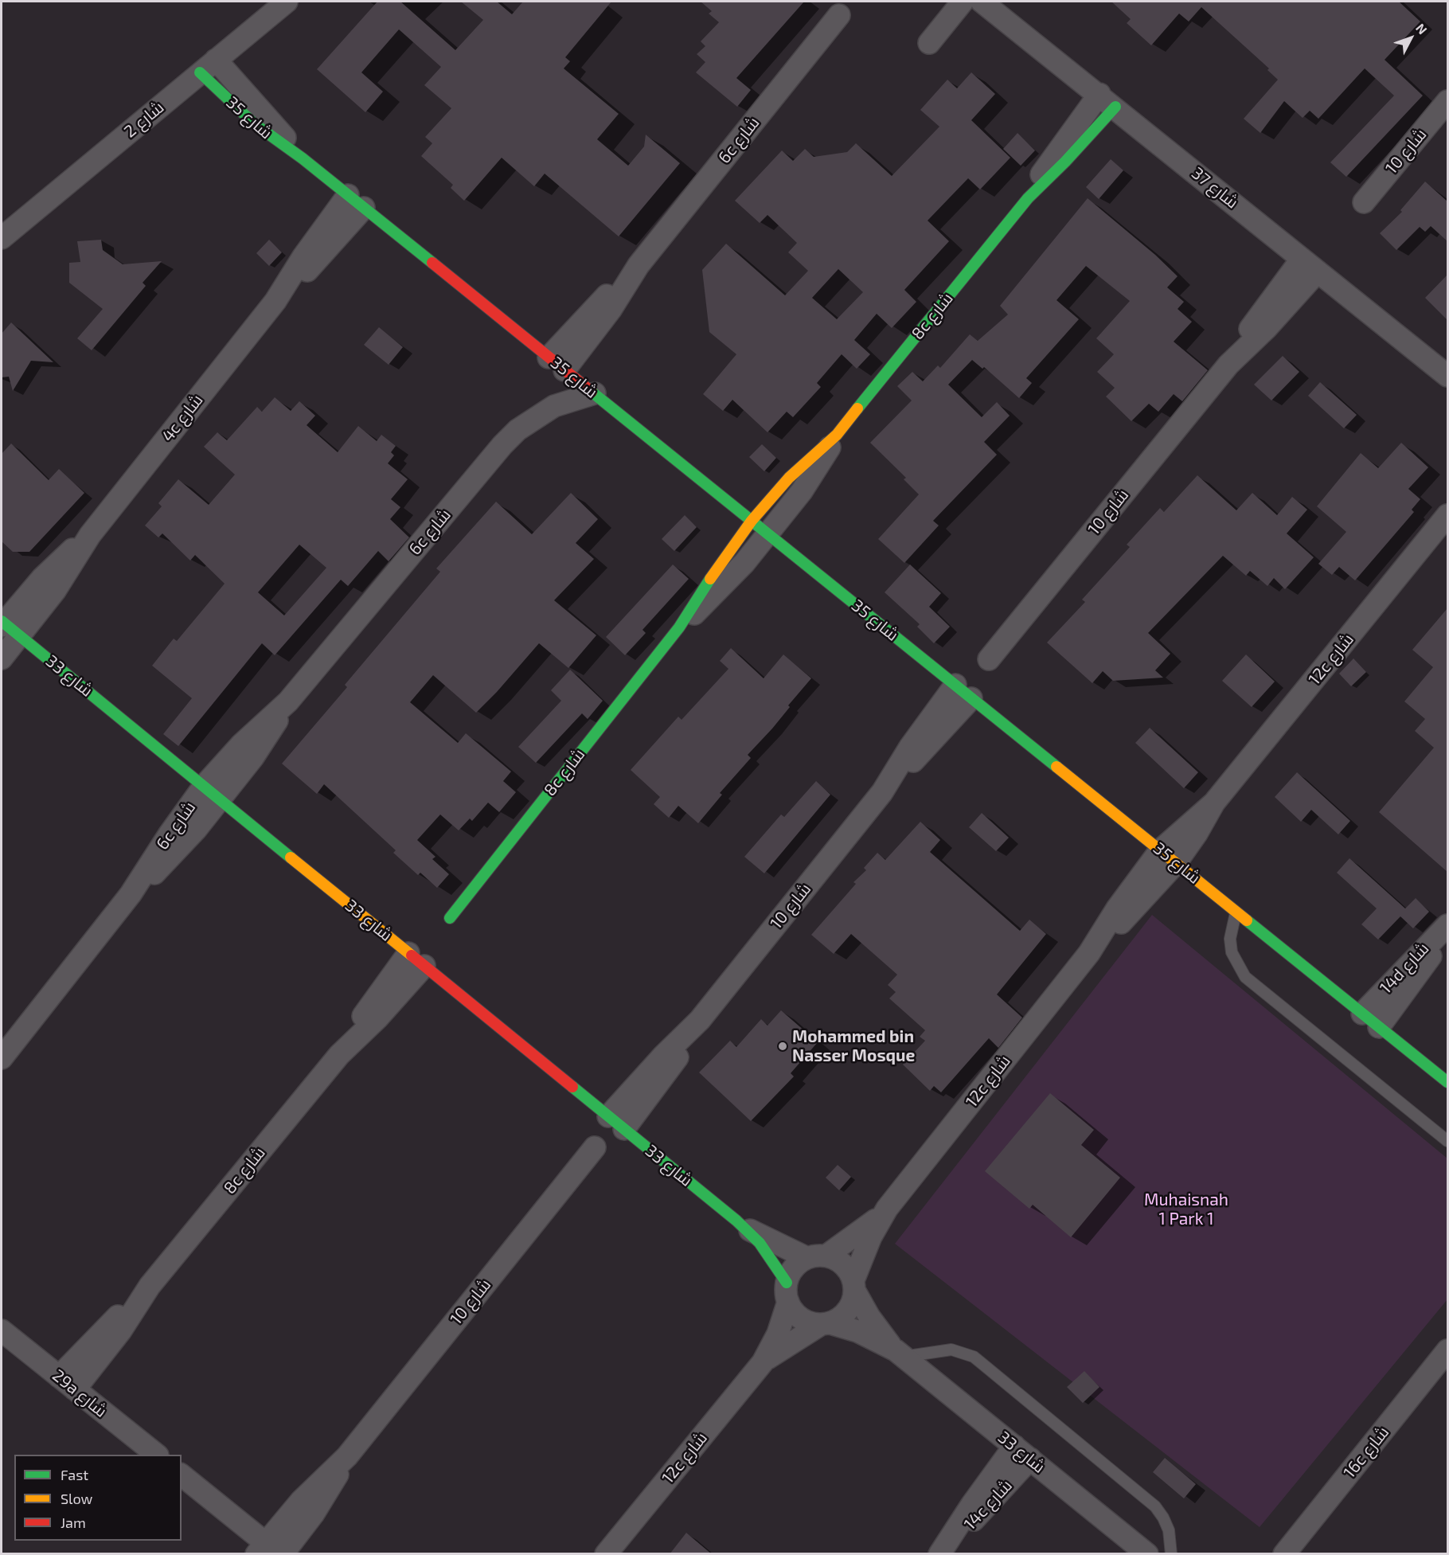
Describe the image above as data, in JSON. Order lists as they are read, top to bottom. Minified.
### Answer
{"streets":{"street":["شارع 35","شارع 2","6c شارع","شارع 10","شارع 37","8c شارع","4c شارع","12c شارع","شارع 33","14d شارع","29a شارع","16c شارع","14c شارع"]},"crossings":[["شارع 35","شارع 2"],["شارع 35","6c شارع"],["شارع 35","شارع 10"],["شارع 35","8c شارع"],["شارع 35","4c شارع"],["شارع 35","12c شارع"],["شارع 35","14d شارع"],["6c شارع","شارع 33"],["شارع 10","شارع 37"],["شارع 10","شارع 33"],["شارع 37","8c شارع"],["8c شارع","شارع 33"],["8c شارع","29a شارع"],["4c شارع","شارع 33"],["12c شارع","شارع 33"],["شارع 33","14c شارع"]],"parks":["Muhaisnah 1 Park 1"],"places":["Mohammed bin Nasser Mosque"],"legend":["Fast","Slow","Jam"],"north":"top right"}
